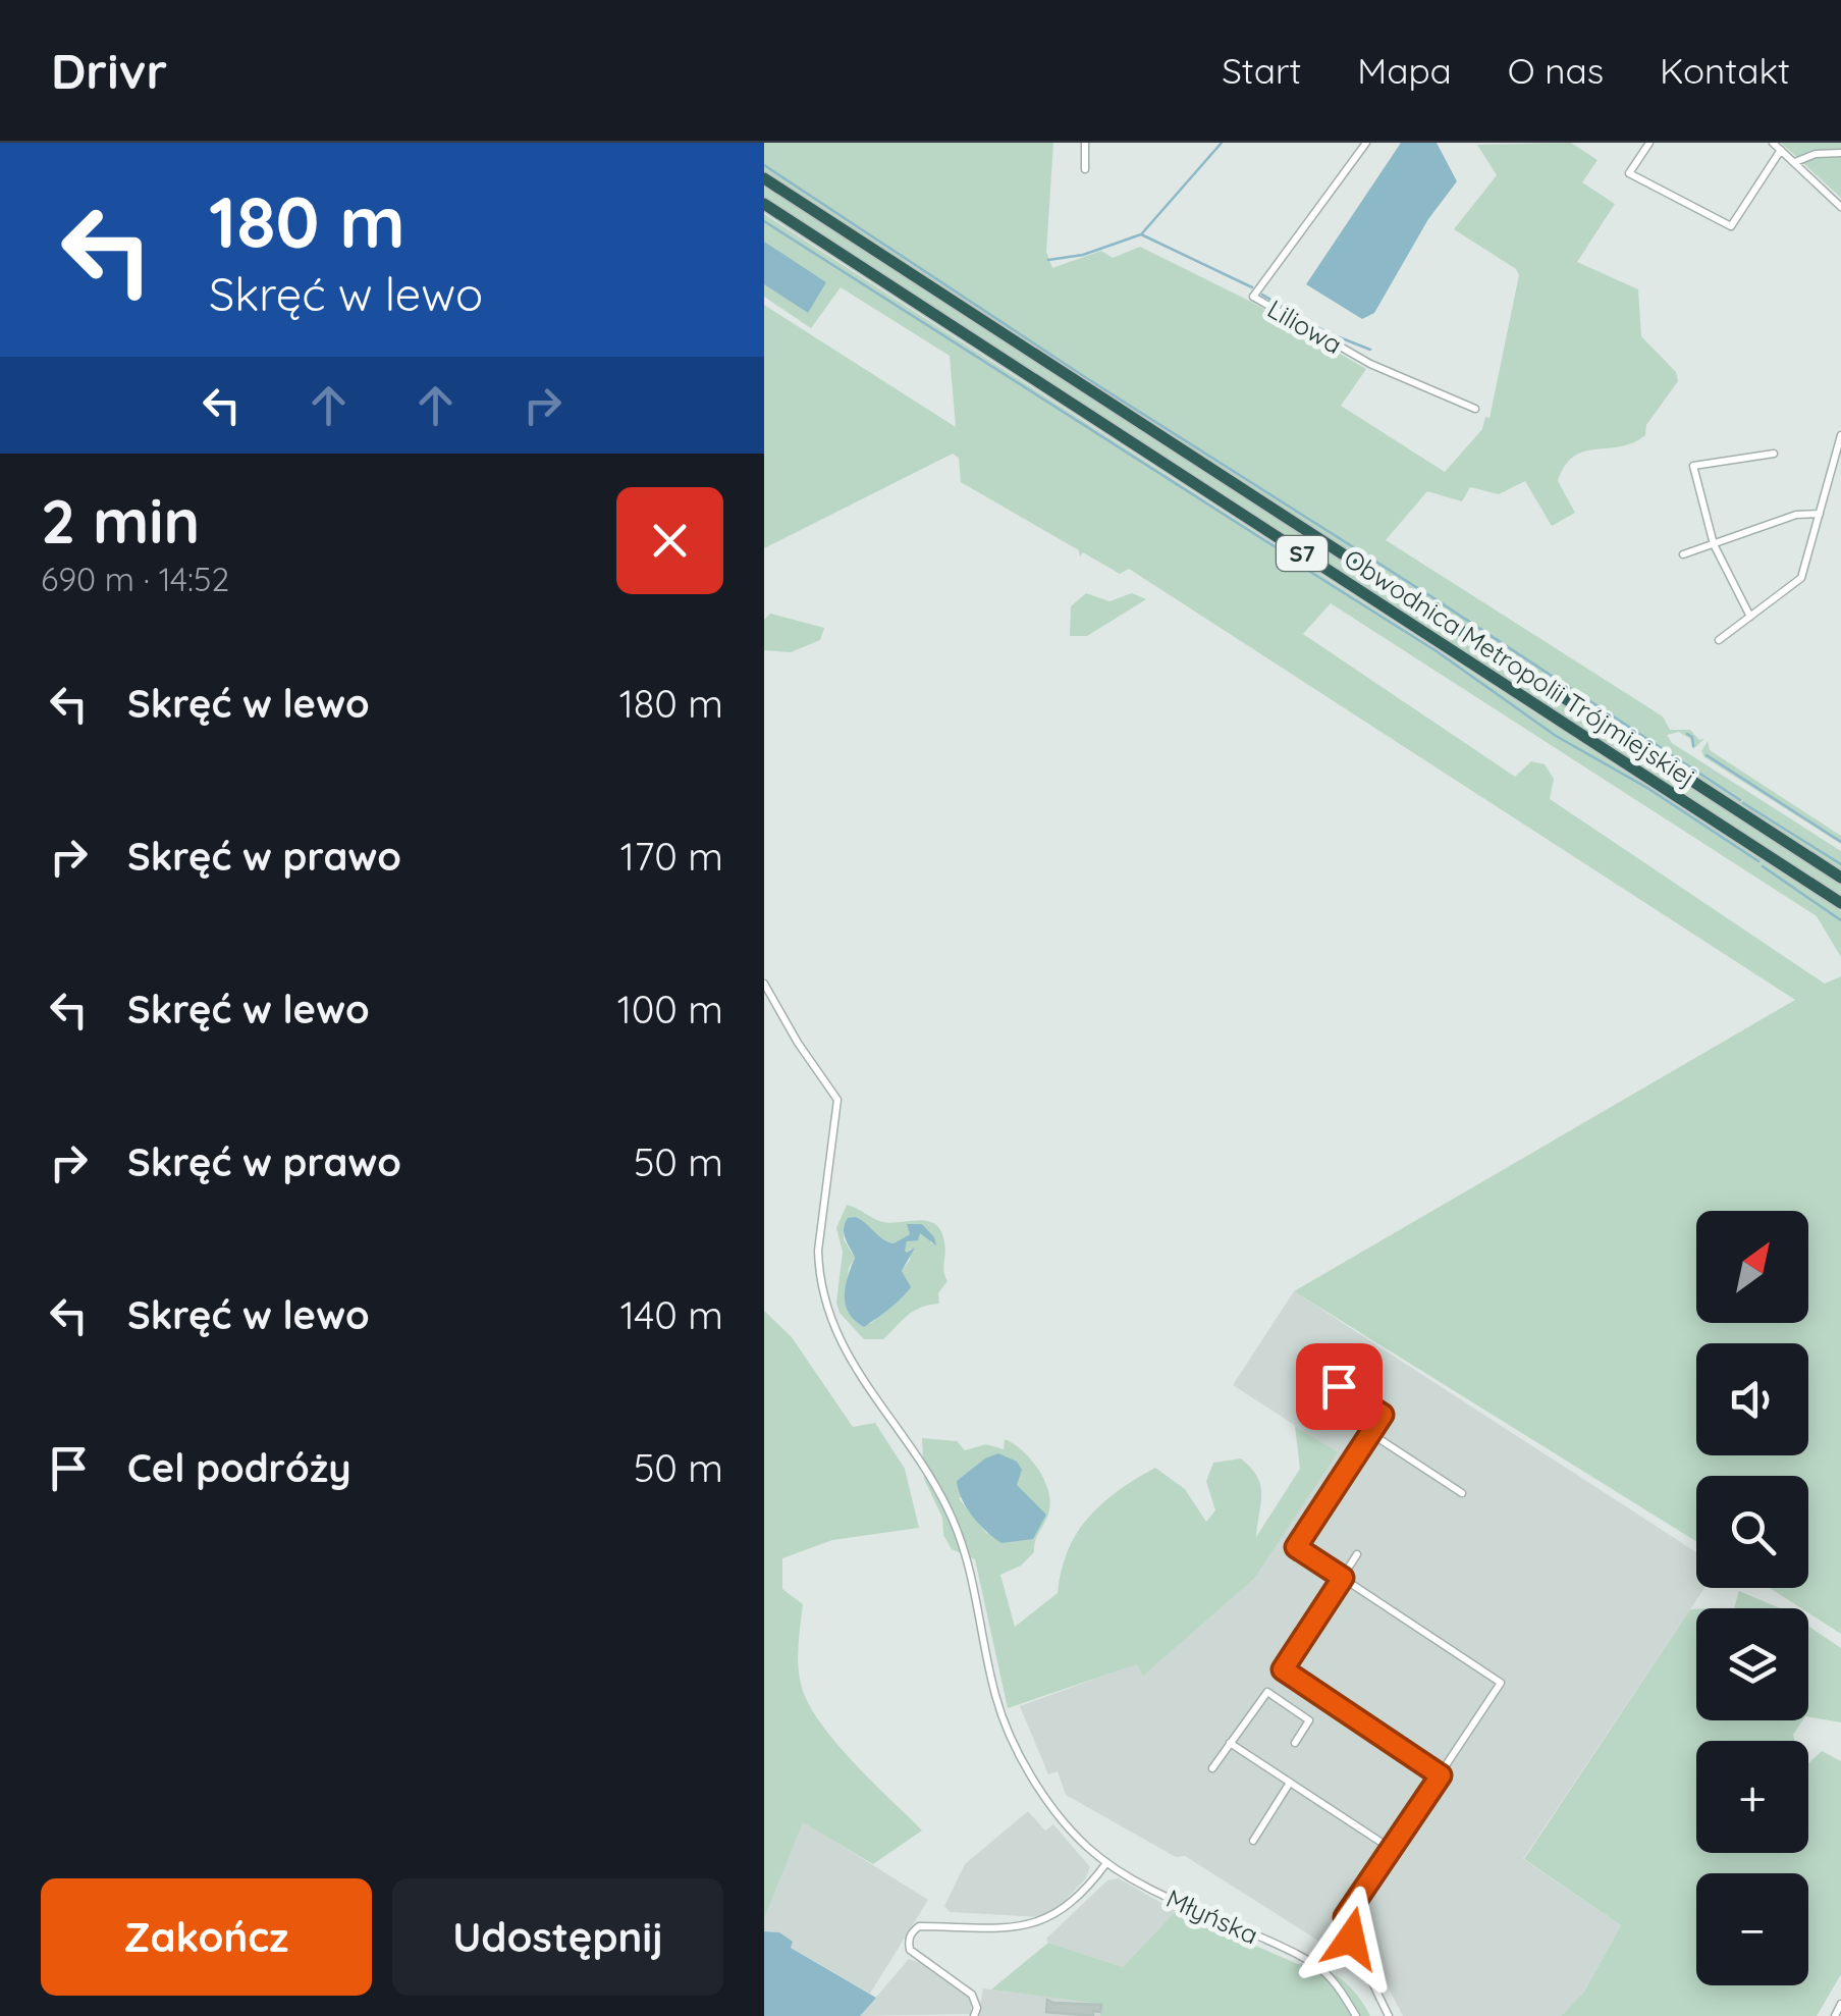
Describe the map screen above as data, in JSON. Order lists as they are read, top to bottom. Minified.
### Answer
{"streets":{"highway":["S7","Obwodnica Metropolii Trójmiejskiej"],"street":["Liliowa","Młyńska"]},"north":"top right","page":{"header":"Drivr","nav":["Start","Mapa","O nas","Kontakt"],"turn":["180 m","Skręć w lewo"],"heading":["2 min","690 m · 14:52"],"list":[{"name":"Skręć w lewo","value":"180 m"},{"name":"Skręć w prawo","value":"170 m"},{"name":"Skręć w lewo","value":"100 m"},{"name":"Skręć w prawo","value":"50 m"},{"name":"Skręć w lewo","value":"140 m"},{"name":"Cel podróży","value":"50 m"}],"map_buttons":["+","−"],"buttons":["Zakończ","Udostępnij"]}}
